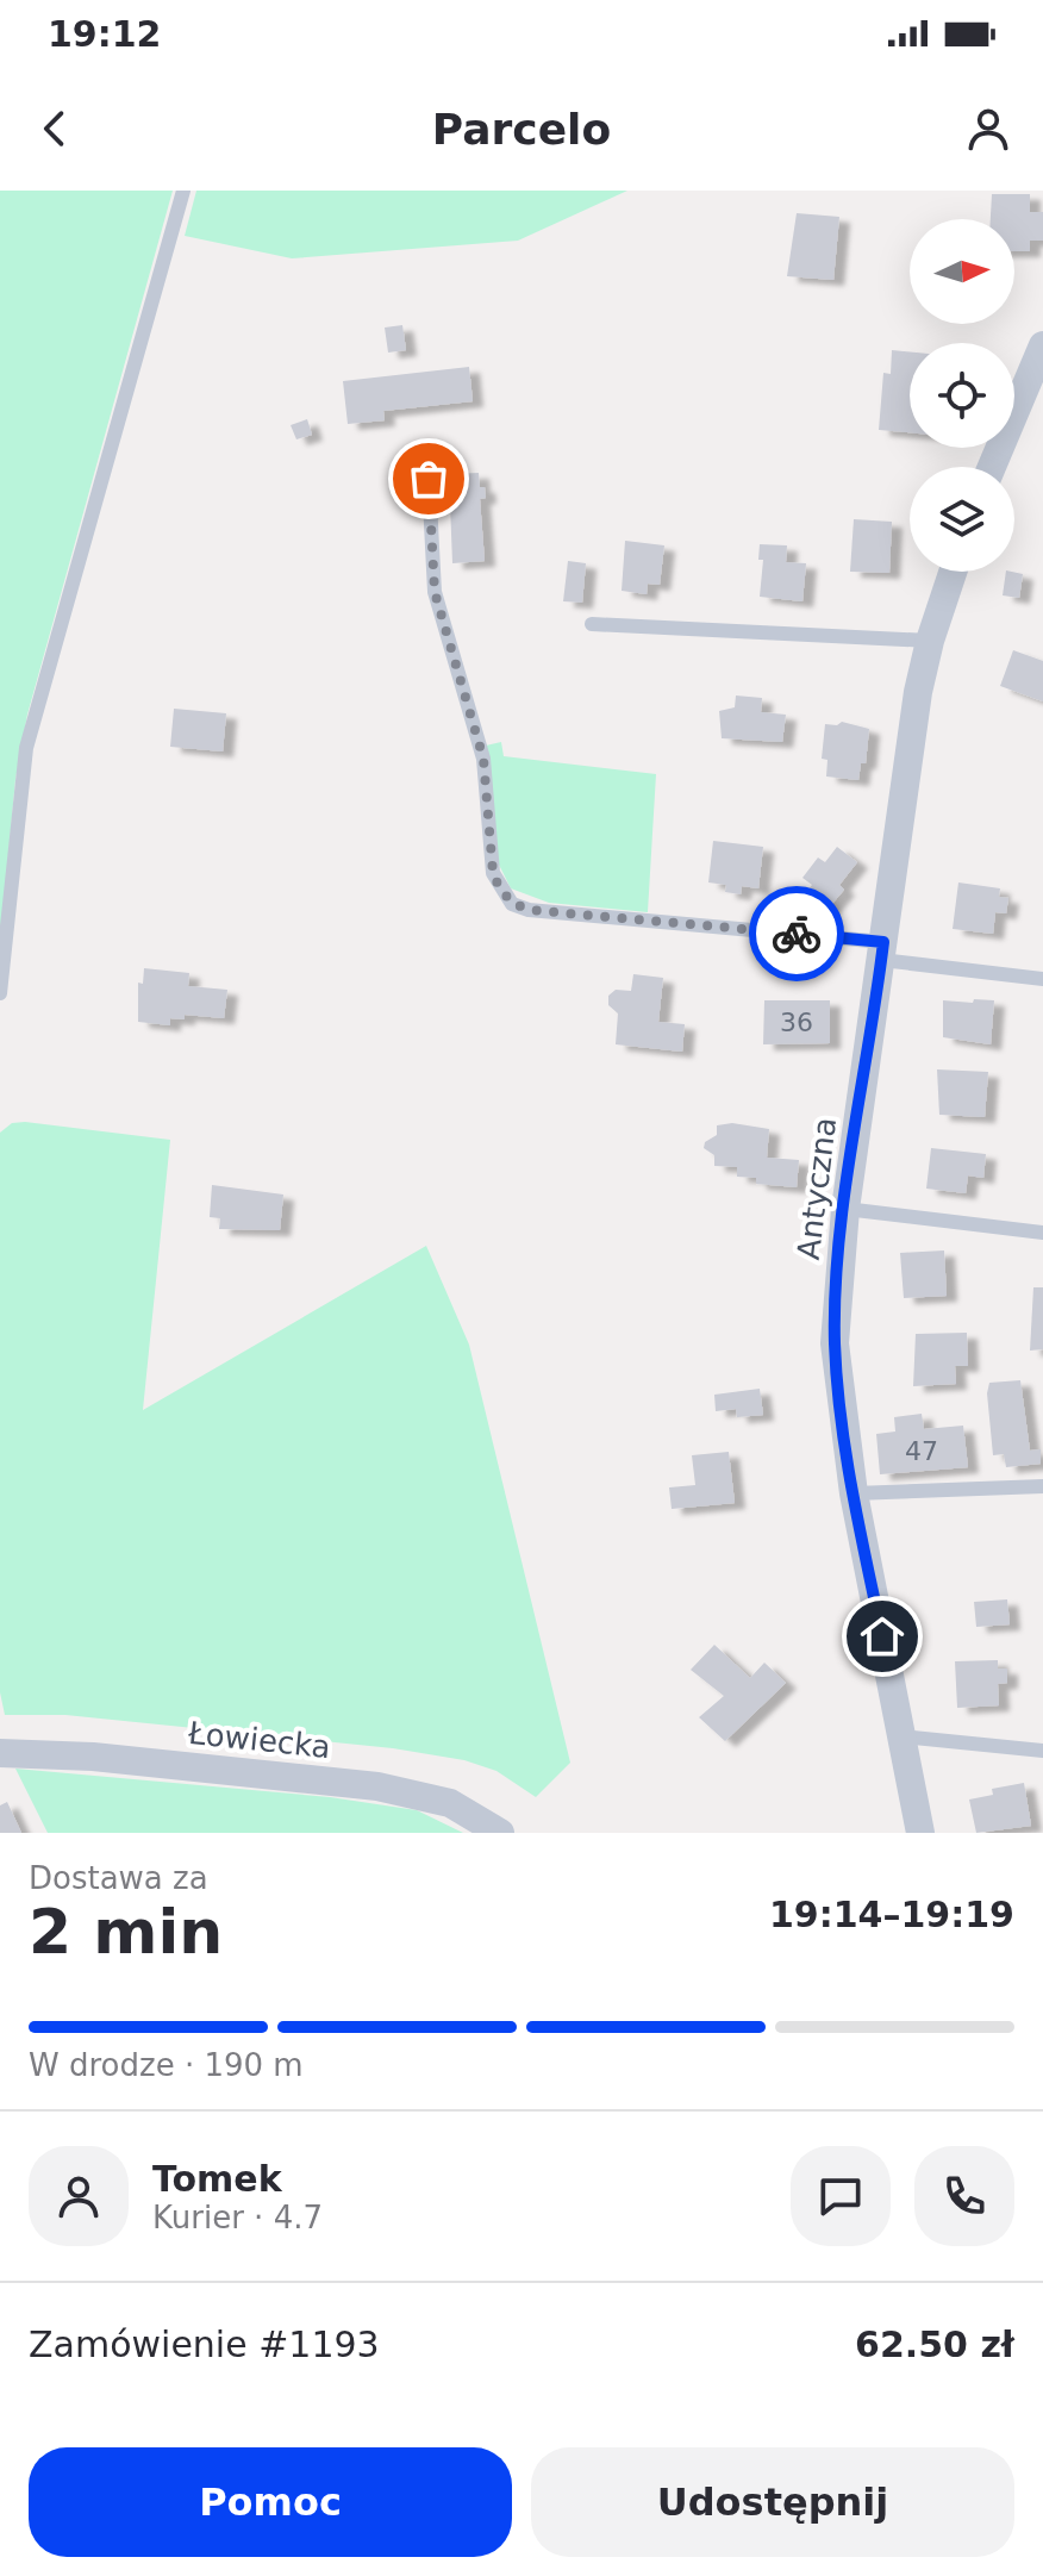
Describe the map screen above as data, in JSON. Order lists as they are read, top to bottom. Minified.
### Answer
{"streets":{"street":["Antyczna","Łowiecka"]},"house_numbers":["36","47"],"north":"right","page":{"status":"19:12","header":"Parcelo","heading":["2 min","Dostawa za","19:14–19:19"],"panel":["Tomek","Kurier · 4.7","Zamówienie #1193","62.50 zł"],"bar":"W drodze · 190 m","buttons":["Pomoc","Udostępnij"]}}
